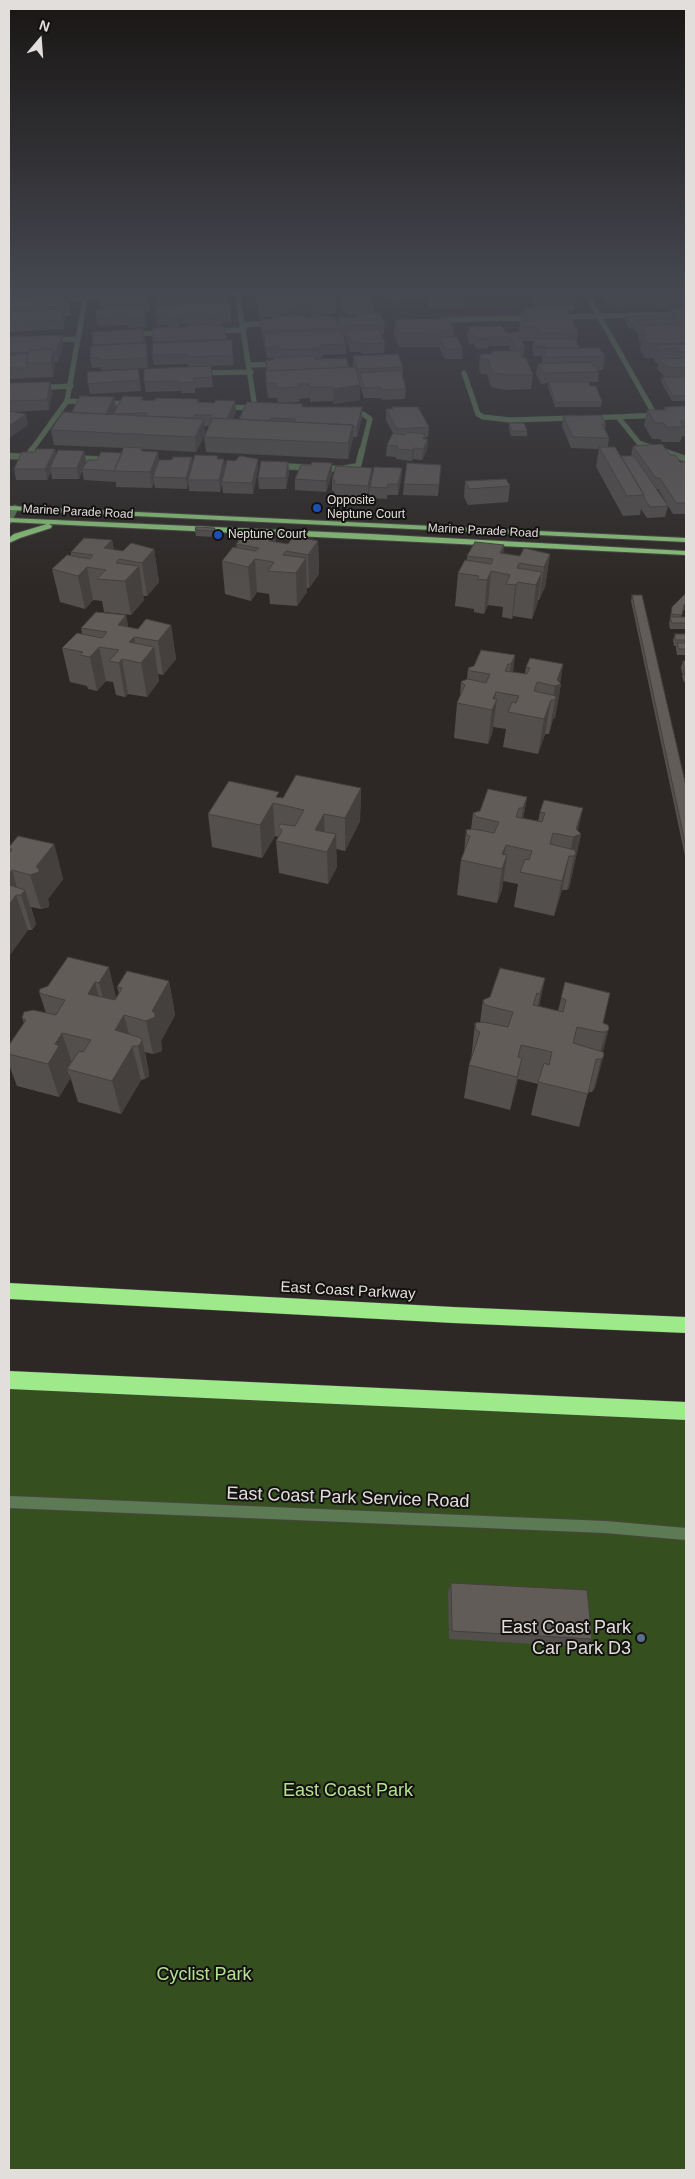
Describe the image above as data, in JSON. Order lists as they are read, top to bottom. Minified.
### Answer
{"streets":{"highway":["East Coast Parkway"],"main road":["Marine Parade Road"],"street":["East Coast Park Service Road"]},"parks":["East Coast Park","Cyclist Park"],"places":["Opposite Neptune Court","Neptune Court","East Coast Park Car Park D3"],"north":"top"}
